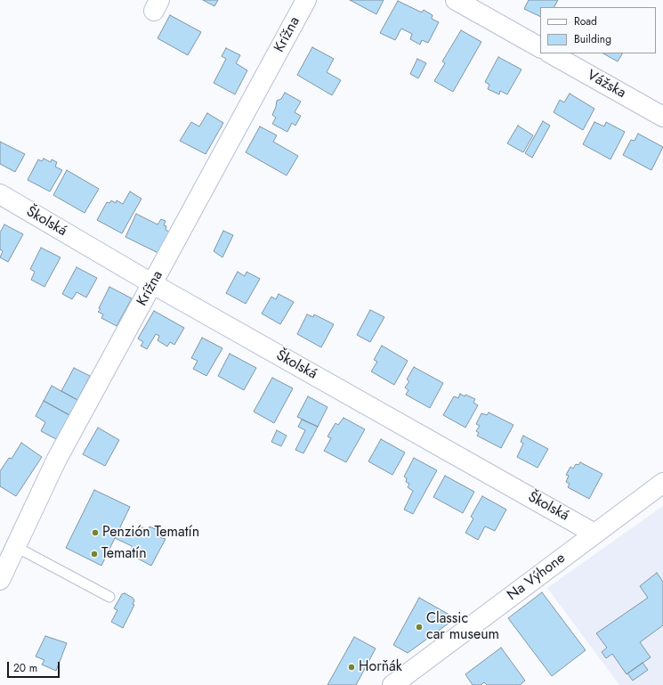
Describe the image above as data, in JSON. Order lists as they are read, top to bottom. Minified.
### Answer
{"streets":{"street":["Krížna","Vážska","Školská","Na Výhone"]},"crossings":[["Krížna","Školská"],["Školská","Na Výhone"]],"places":["Penzión Tematín","Tematín","Classic car museum","Horňák"],"legend":["Road","Building"],"scale_bar":"20 m"}
